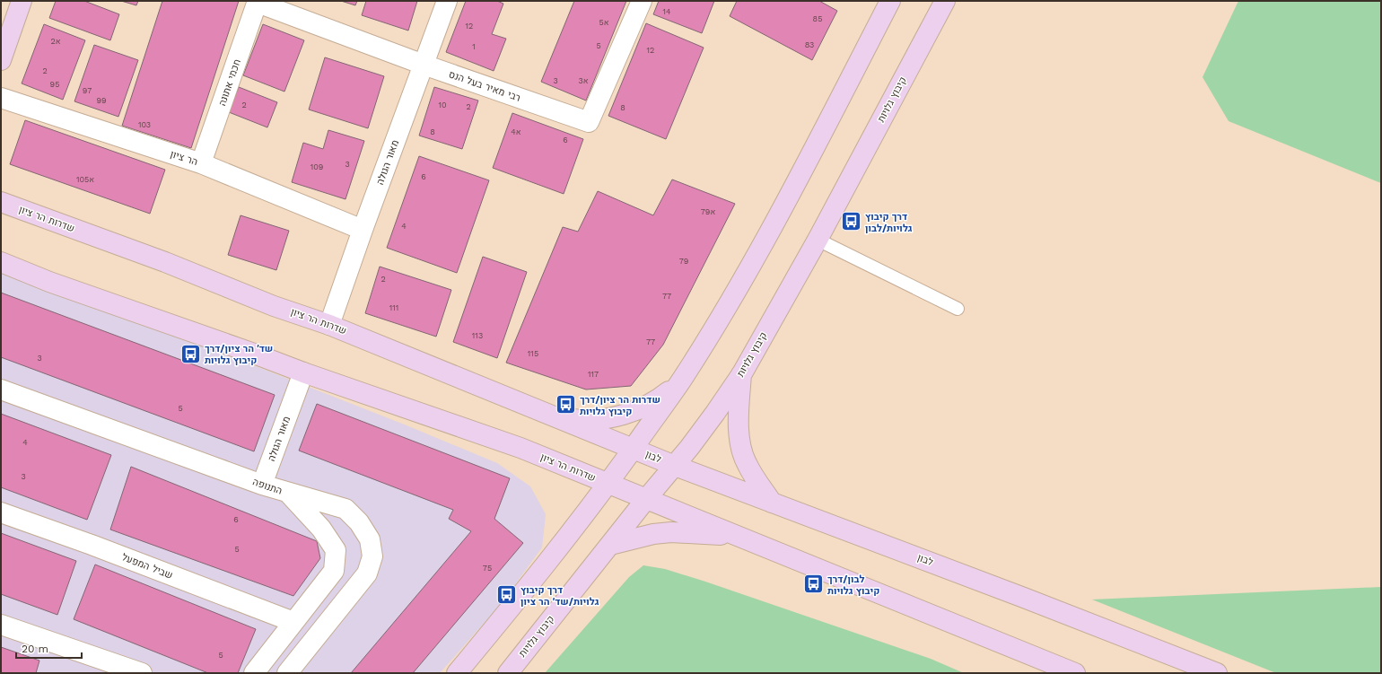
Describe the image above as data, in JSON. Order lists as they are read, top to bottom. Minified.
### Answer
{"streets":{"main road":["קיבוץ גלויות","שדרות הר ציון","לבון"],"street":["חכמי אתונה","רבי מאיר בעל הנס","הר ציון","מאור הגולה","התנופה","שביל המפעל"]},"crossings":[["חכמי אתונה","רבי מאיר בעל הנס"],["חכמי אתונה","הר ציון"],["רבי מאיר בעל הנס","מאור הגולה"],["קיבוץ גלויות","לבון"],["הר ציון","מאור הגולה"],["מאור הגולה","שדרות הר ציון"],["מאור הגולה","התנופה"],["שדרות הר ציון","לבון"]],"places":{"bus stop":["דרך קיבוץ גלויות/לבון","שד׳ הר ציון/דרך קיבוץ גלויות","שדרות הר ציון/דרך קיבוץ גלויות","לבון/דרך קיבוץ גלויות","דרך קיבוץ גלויות/שד׳ הר ציון"]},"house_numbers":["14","85","5א","12","2א","83","5","1","12","2","3","3א","95","97","99","2","10","2","8","103","8","4א","6","3","109","6","105א","79א","4","79","2","77","111","113","77","115","3","117","5","4","3","6","5","75","5"],"scale_bar":"20 m"}
